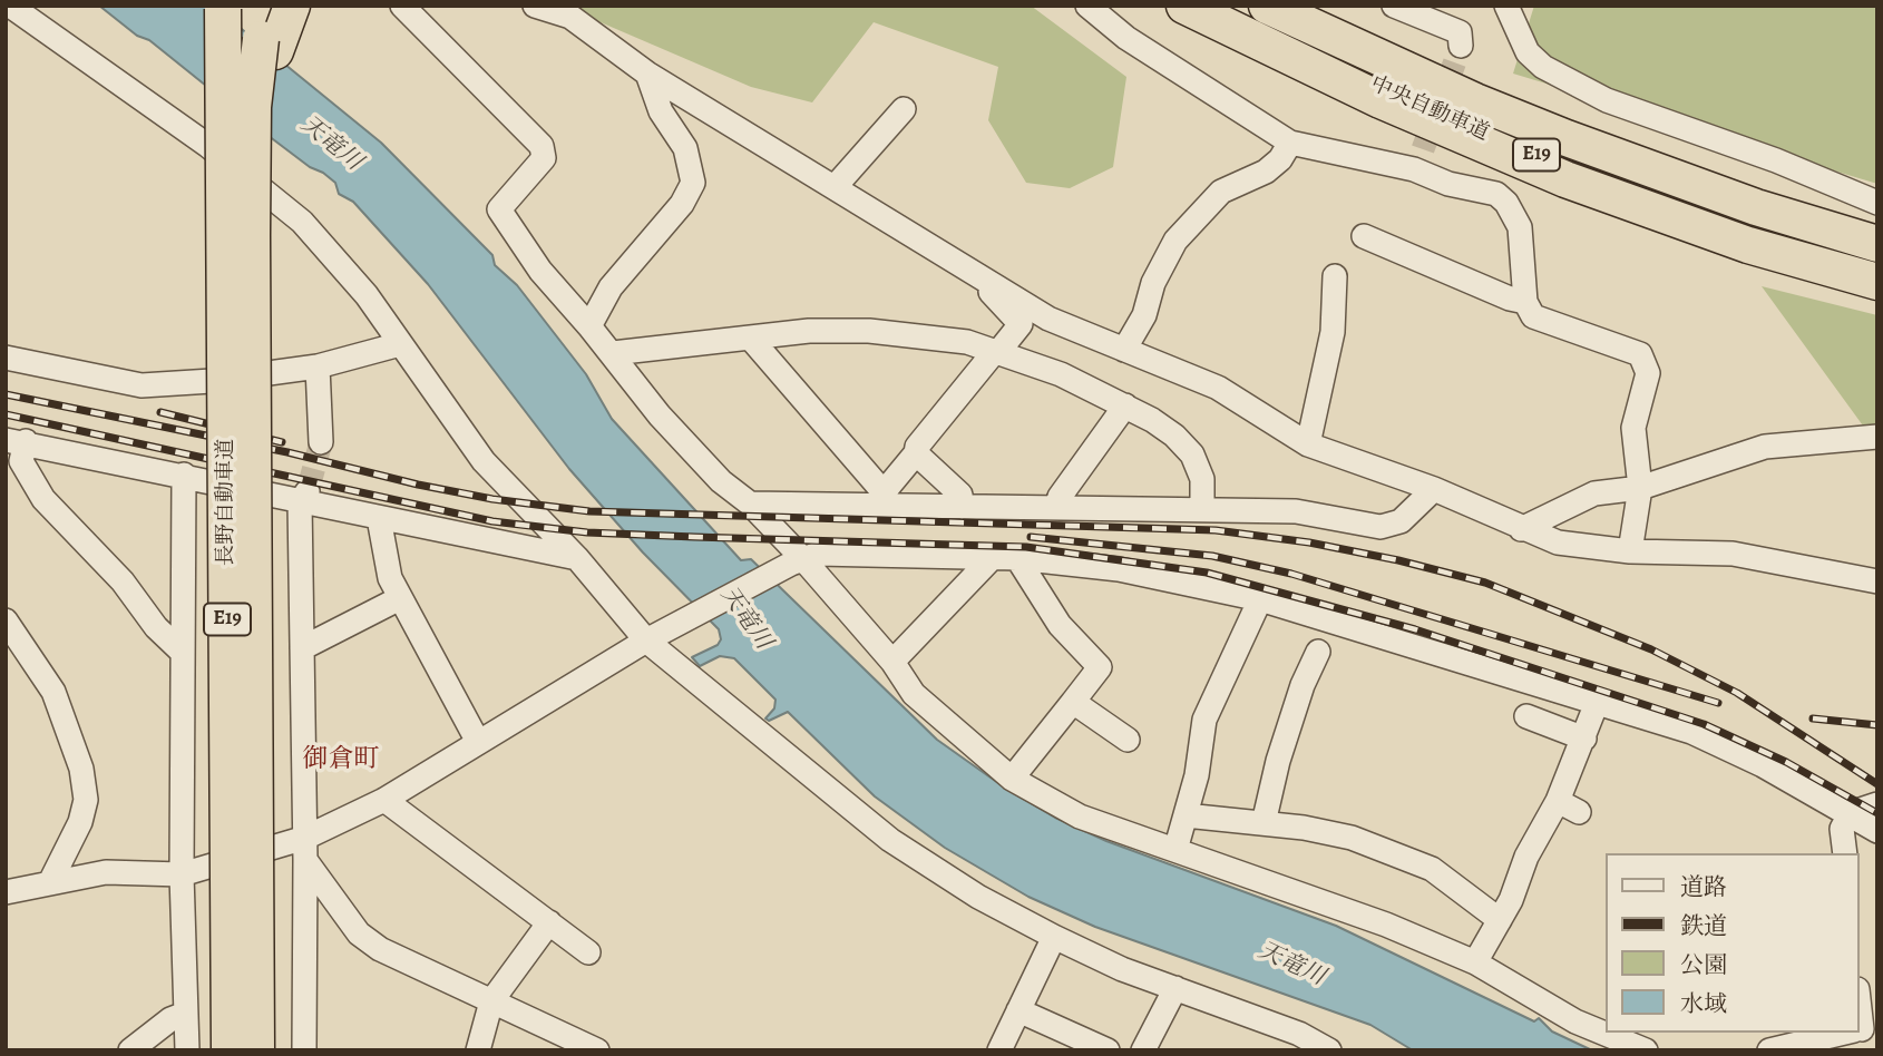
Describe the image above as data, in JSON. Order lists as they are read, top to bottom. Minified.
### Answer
{"streets":{"highway":["中央自動車道","E19","長野自動車道"]},"districts":["御倉町"],"water":["天竜川"],"legend":["道路","鉄道","公園","水域"]}
